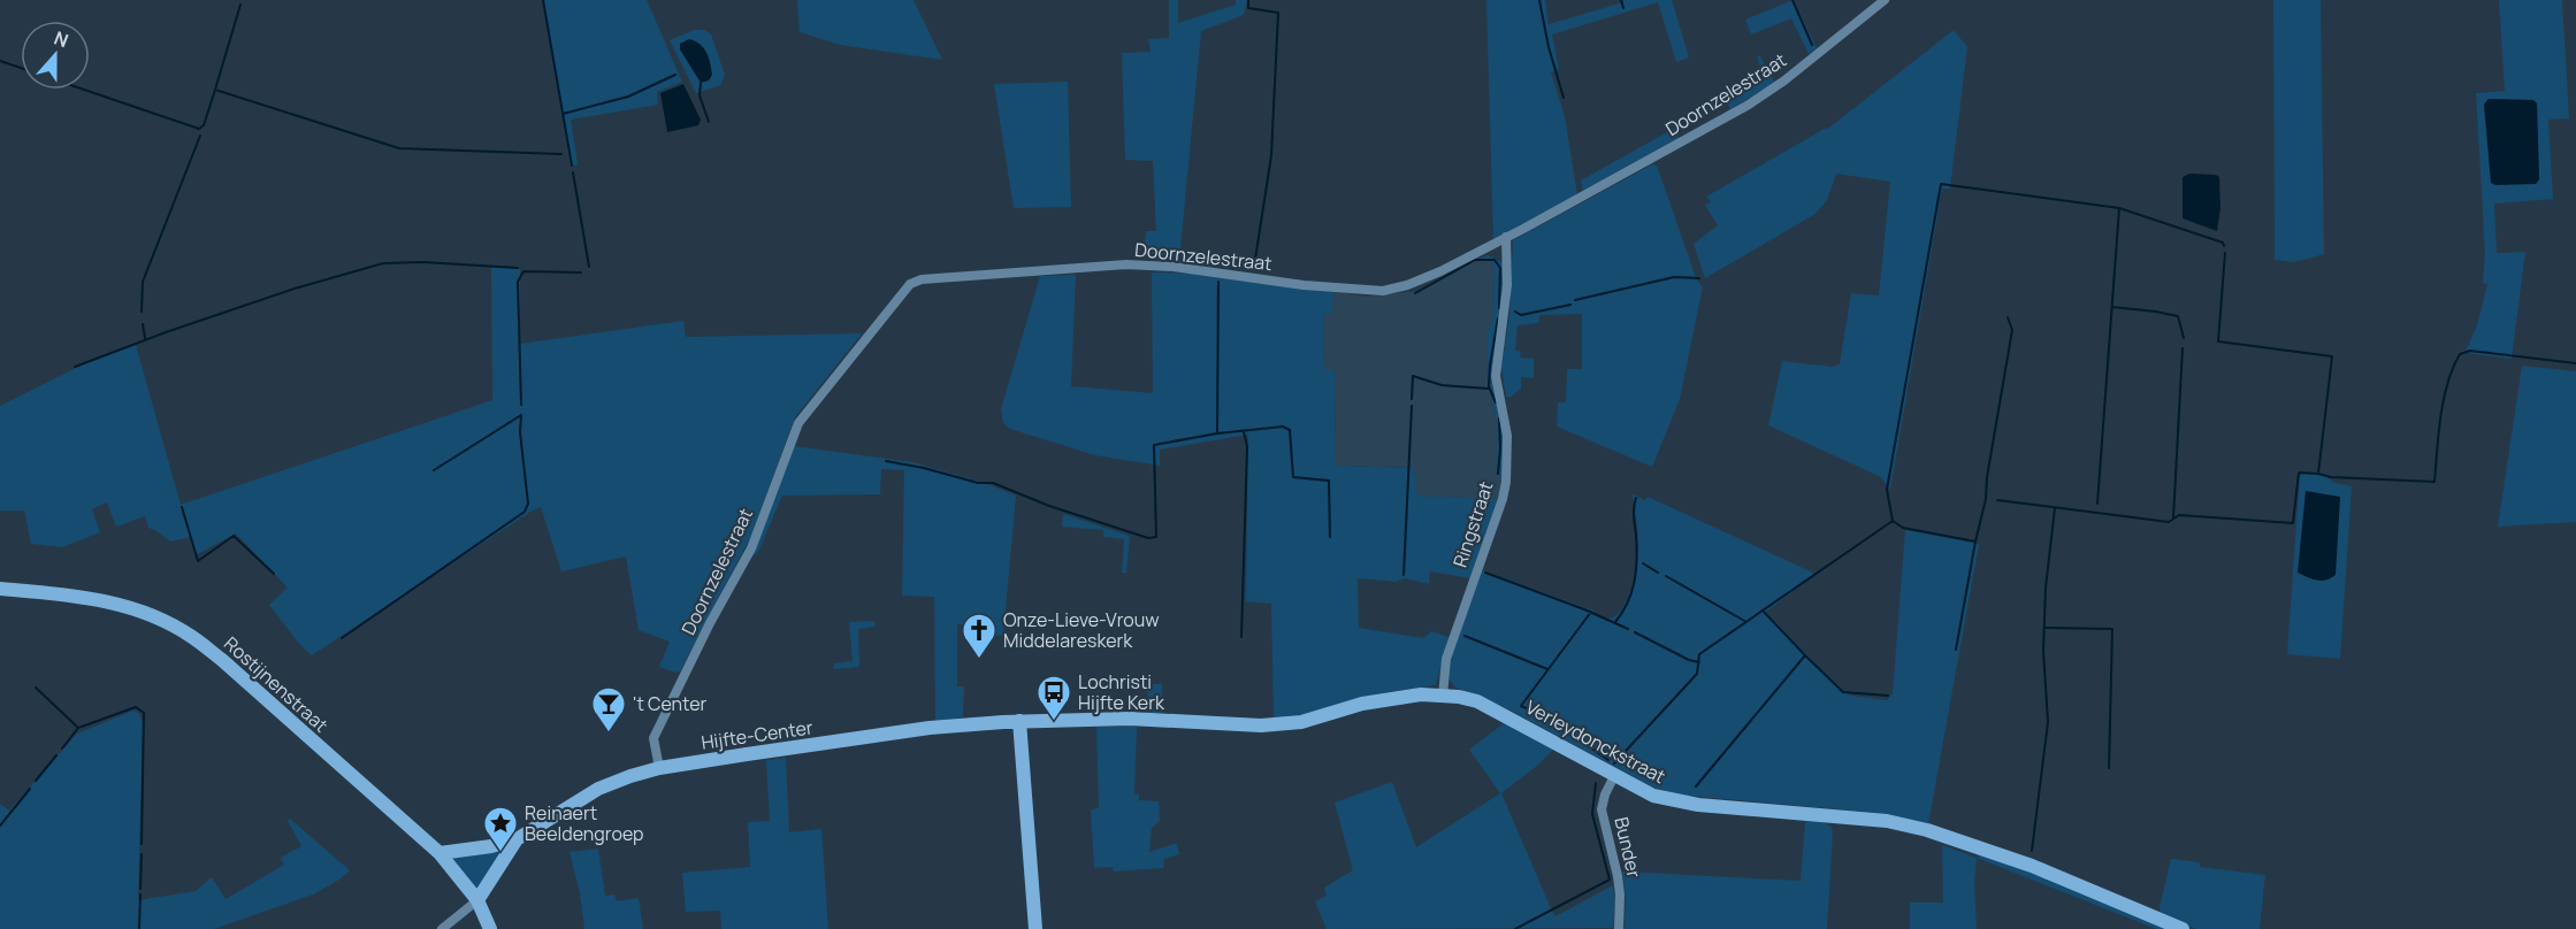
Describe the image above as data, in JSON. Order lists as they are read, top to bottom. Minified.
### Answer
{"streets":{"street":["Doornzelestraat","Ringstraat","Rostijnenstraat","Hijfte-Center","Verleydonckstraat","Bunder"]},"crossings":[["Doornzelestraat","Ringstraat"],["Doornzelestraat","Hijfte-Center"],["Ringstraat","Verleydonckstraat"],["Rostijnenstraat","Hijfte-Center"],["Hijfte-Center","Verleydonckstraat"],["Verleydonckstraat","Bunder"]],"places":{"church":["Onze-Lieve-Vrouw Middelareskerk"],"bus stop":["Lochristi Hijfte Kerk"],"bar":["'t Center"],"place":["Reinaert Beeldengroep"]},"north":"top"}
